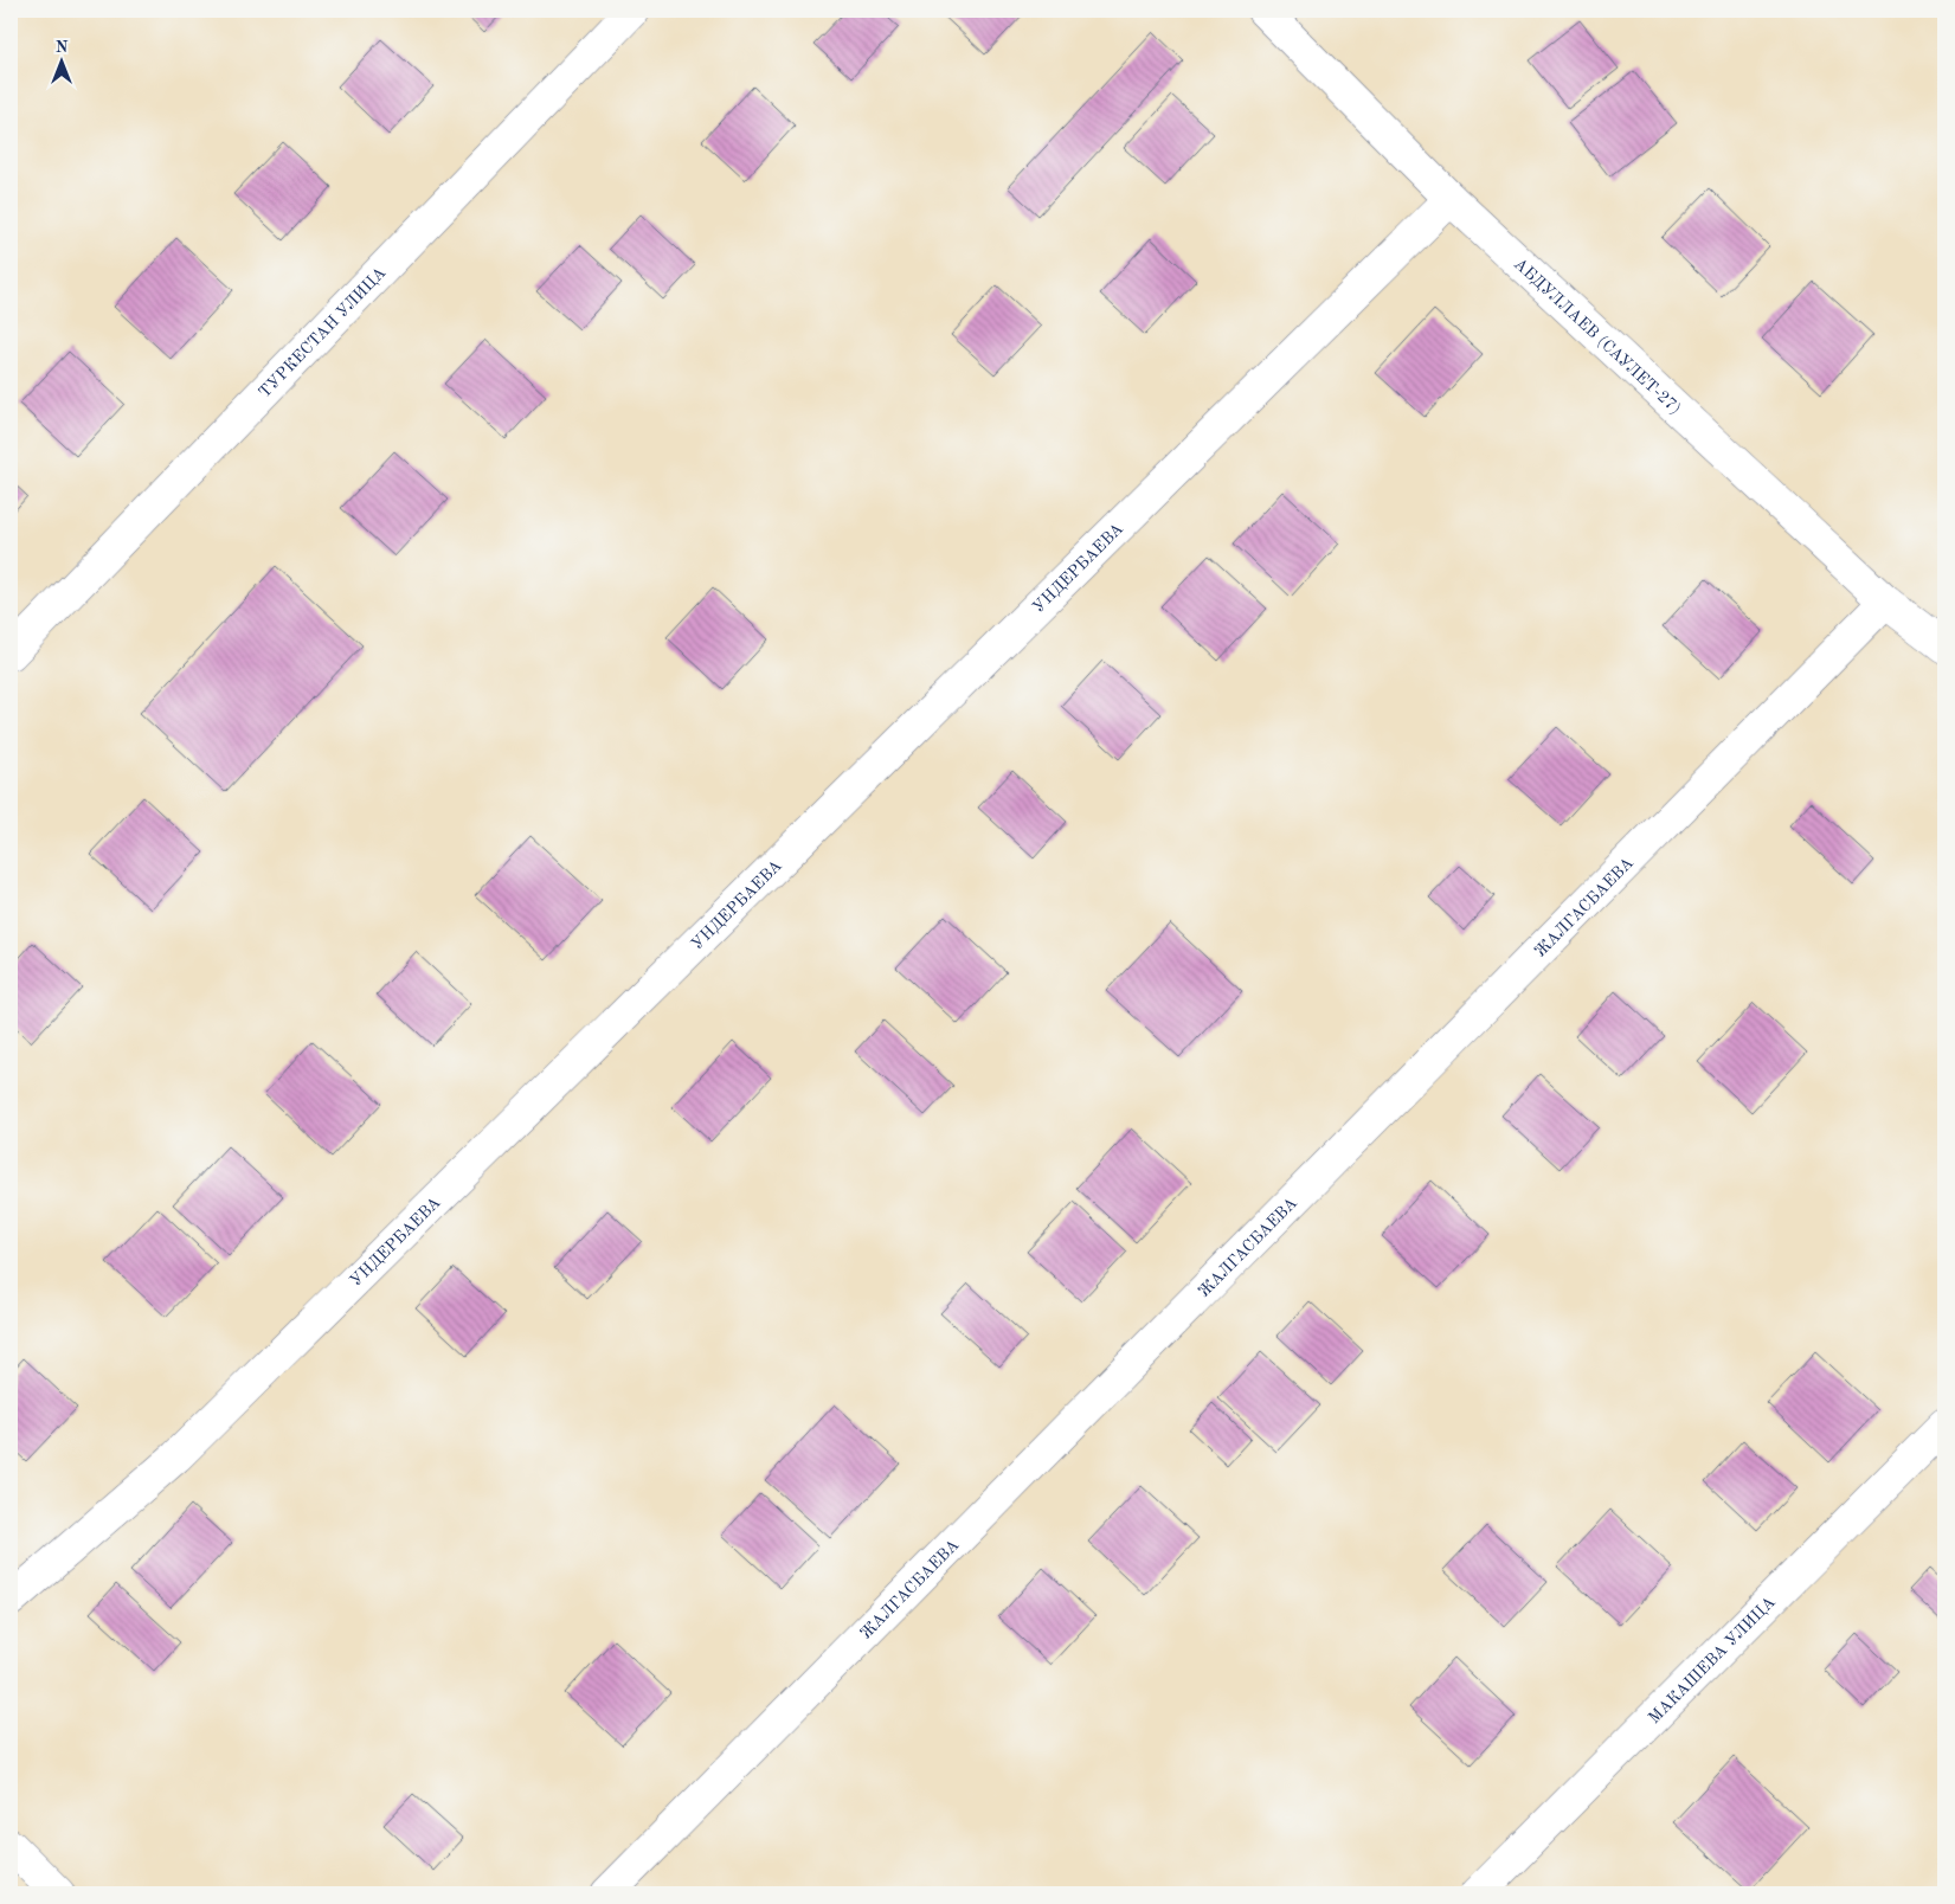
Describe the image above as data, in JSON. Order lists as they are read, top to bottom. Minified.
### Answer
{"streets":{"street":["ТУРКЕСТАН УЛИЦА","АБДУЛЛАЕВ (САУЛЕТ-27)","УНДЕРБАЕВА","ЖАЛГАСБАЕВА","МАКАШЕВА УЛИЦА"]},"crossings":[["АБДУЛЛАЕВ (САУЛЕТ-27)","УНДЕРБАЕВА"],["АБДУЛЛАЕВ (САУЛЕТ-27)","ЖАЛГАСБАЕВА"]],"north":"top"}
